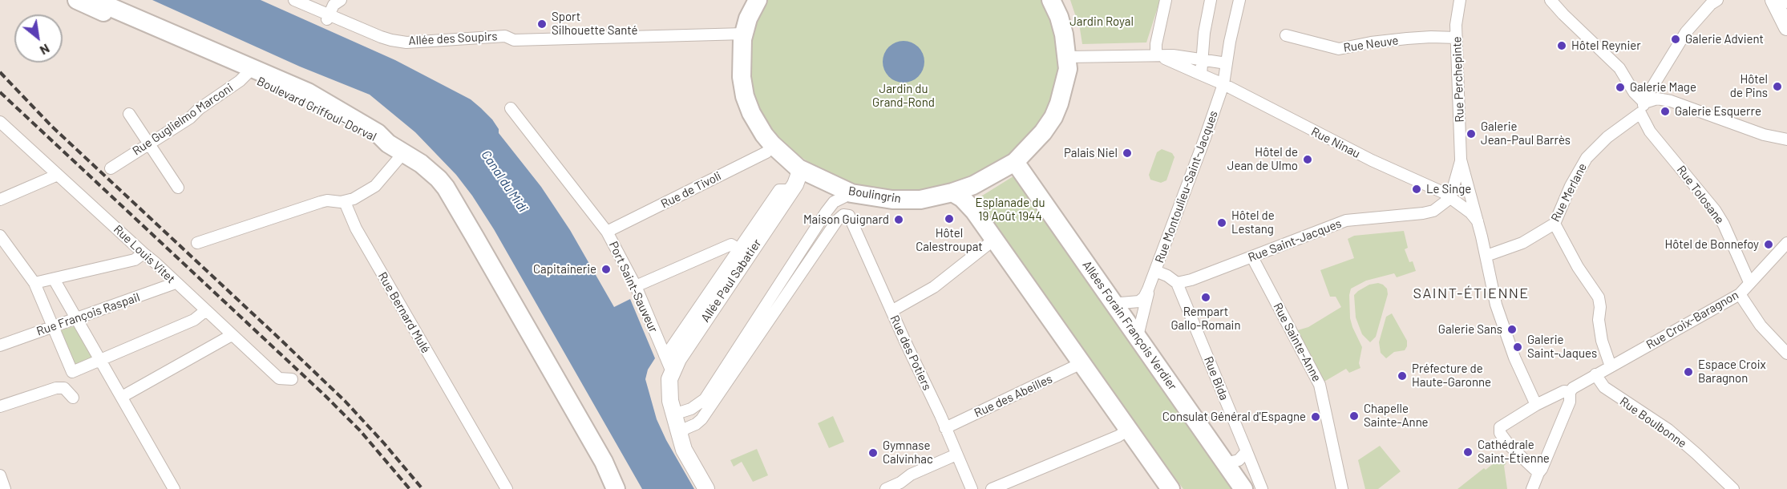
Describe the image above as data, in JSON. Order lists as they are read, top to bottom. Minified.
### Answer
{"streets":{"main road":["Boulevard Griffoul-Dorval","Boulingrin","Allée Paul Sabatier","Allées Forain François Verdier"],"street":["Allée des Soupirs","Rue Neuve","Rue Perchepinte","Rue Guglielmo Marconi","Rue Ninau","Rue Montoulieu-Saint-Jacques","Rue de Tivoli","Rue Merlane","Rue Tolosane","Rue Saint-Jacques","Rue Louis Vitet","Port Saint-Sauveur","Rue Bernard Mulé","Rue François Raspail","Rue Croix-Baragnon","Rue Sainte-Anne","Rue des Potiers","Rue Bida","Rue des Abeilles","Rue Boulbonne"]},"crossings":[["Allée des Soupirs","Boulingrin"],["Rue Neuve","Rue Perchepinte"],["Boulevard Griffoul-Dorval","Rue Guglielmo Marconi"],["Rue Ninau","Rue Montoulieu-Saint-Jacques"],["Rue Ninau","Rue Saint-Jacques"],["Rue Montoulieu-Saint-Jacques","Allées Forain François Verdier"],["Rue de Tivoli","Boulingrin"],["Rue de Tivoli","Port Saint-Sauveur"],["Rue Merlane","Rue Tolosane"],["Boulingrin","Allée Paul Sabatier"],["Boulingrin","Allées Forain François Verdier"],["Rue Tolosane","Rue Croix-Baragnon"],["Rue Saint-Jacques","Rue Sainte-Anne"],["Rue Saint-Jacques","Rue Bida"],["Rue Louis Vitet","Rue François Raspail"],["Allée Paul Sabatier","Port Saint-Sauveur"],["Rue Croix-Baragnon","Rue Boulbonne"],["Rue des Potiers","Rue des Abeilles"]],"districts":["SAINT-ÉTIENNE"],"water":["Canal du Midi"],"parks":["Jardin Royal","Jardin du Grand-Rond","Esplanade du 19 Août 1944"],"places":["Sport Silhouette Santé","Galerie Advient","Hôtel Reynier","Hôtel de Pins","Galerie Mage","Galerie Esquerre","Galerie Jean-Paul Barrès","Palais Niel","Hôtel de Jean de Ulmo","Le Singe","Hôtel Calestroupat","Maison Guignard","Hôtel de Lestang","Hôtel de Bonnefoy","Capitainerie","Rempart Gallo-Romain","Galerie Sans","Galerie Saint-Jaques","Espace Croix Baragnon","Préfecture de Haute-Garonne","Chapelle Sainte-Anne","Consulat Général d'Espagne","Cathédrale Saint-Étienne","Gymnase Calvinhac"],"north":"bottom right"}
